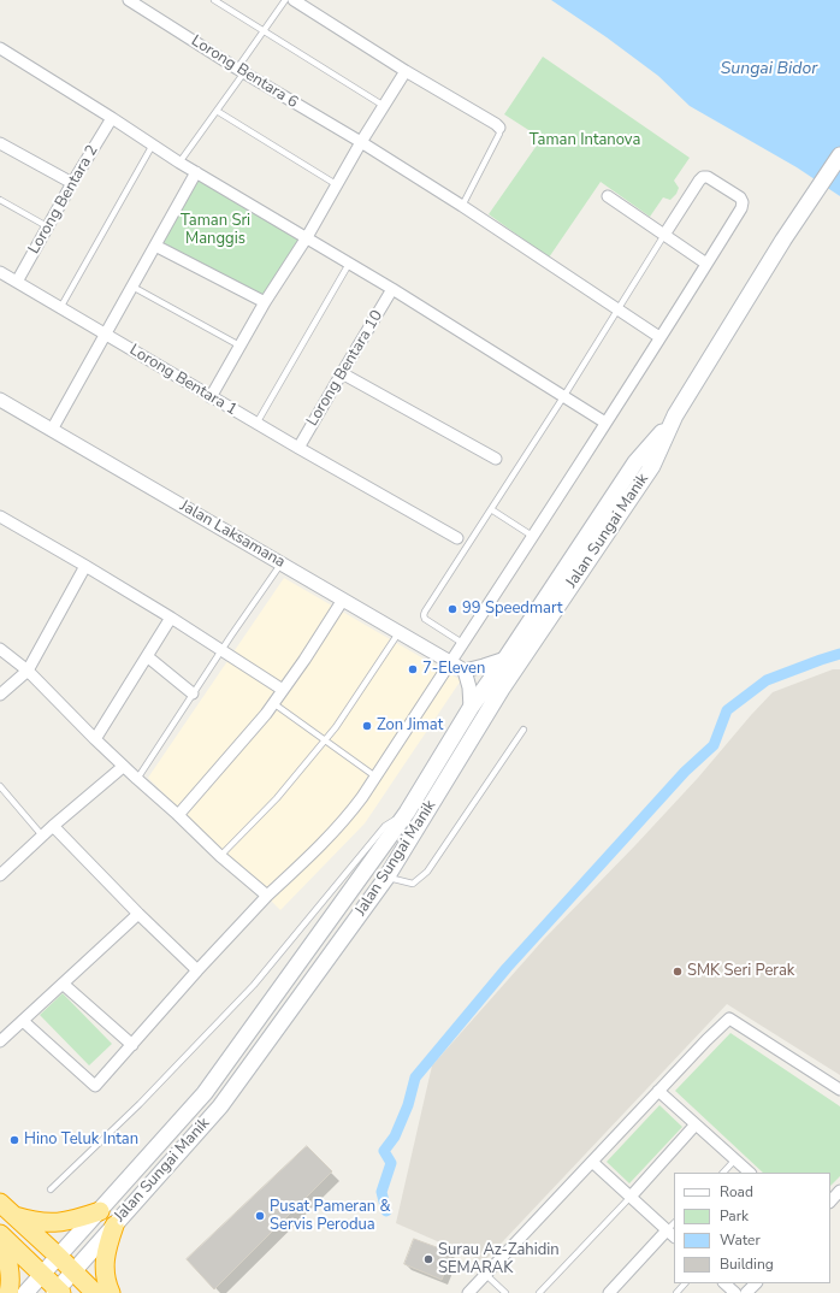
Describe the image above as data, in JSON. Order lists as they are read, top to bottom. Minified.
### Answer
{"streets":{"main road":["Jalan Sungai Manik"],"street":["Lorong Bentara 6","Lorong Bentara 2","Lorong Bentara 10","Lorong Bentara 1","Jalan Laksamana"]},"crossings":[["Lorong Bentara 2","Lorong Bentara 1"],["Lorong Bentara 10","Lorong Bentara 1"]],"water":["Sungai Bidor"],"parks":["Taman Intanova","Taman Sri Manggis"],"places":["99 Speedmart","7-Eleven","Zon Jimat","SMK Seri Perak","Hino Teluk Intan","Pusat Pameran & Servis Perodua","Surau Az-Zahidin SEMARAK"],"legend":["Road","Park","Water","Building"]}
